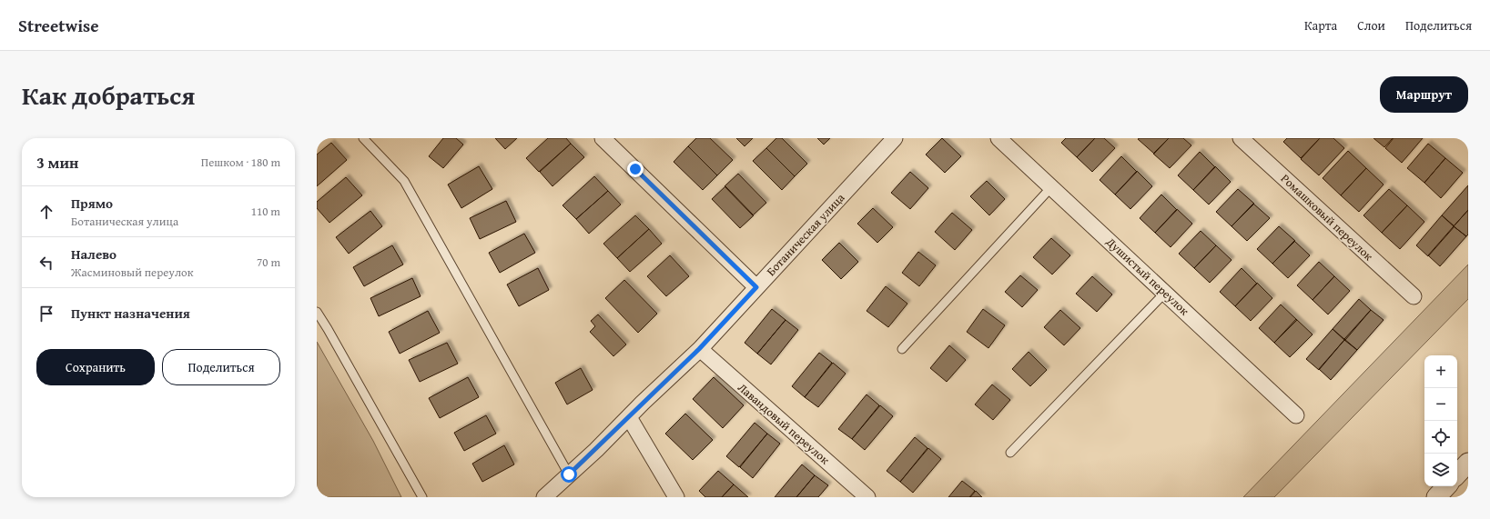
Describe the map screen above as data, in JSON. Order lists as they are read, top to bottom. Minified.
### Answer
{"streets":{"street":["Ромашковый переулок","Ботаническая улица","Душистый переулок","Лавандовый переулок"]},"crossings":[["Ботаническая улица","Лавандовый переулок"]],"page":{"header":"Streetwise","nav":["Карта","Слои","Поделиться"],"title":"Как добраться","buttons":["Маршрут",["Сохранить","Поделиться"]],"heading":["3 мин","Пешком · 180 m"],"list":[["Прямо","Ботаническая улица","110 m"],["Налево","Жасминовый переулок","70 m"],"Пункт назначения"],"map_buttons":["+","−"]}}
